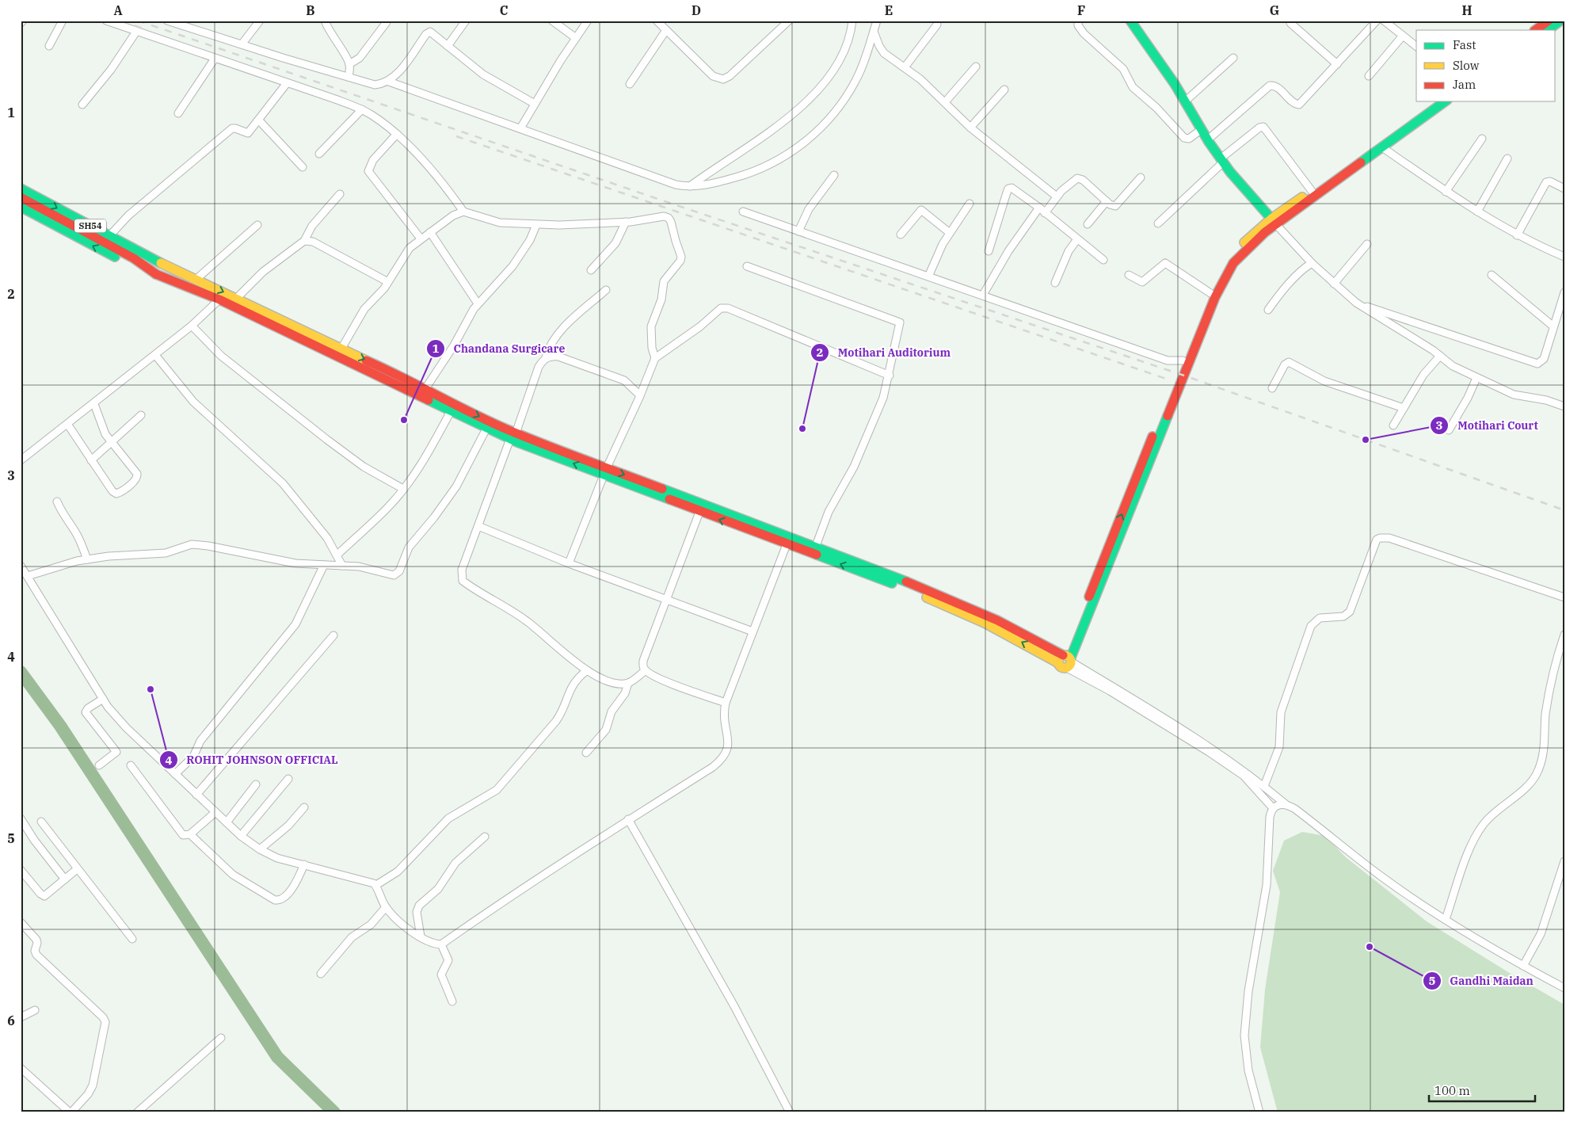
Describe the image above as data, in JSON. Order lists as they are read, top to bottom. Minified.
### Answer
{"streets":{"main road":["SH54"]},"places":["Chandana Surgicare","Motihari Auditorium","Motihari Court","ROHIT JOHNSON OFFICIAL","Gandhi Maidan"],"legend":["Fast","Slow","Jam"],"scale_bar":"100 m","grid":{"columns":["A","B","C","D","E","F","G","H"],"rows":["1","2","3","4","5","6"]}}
